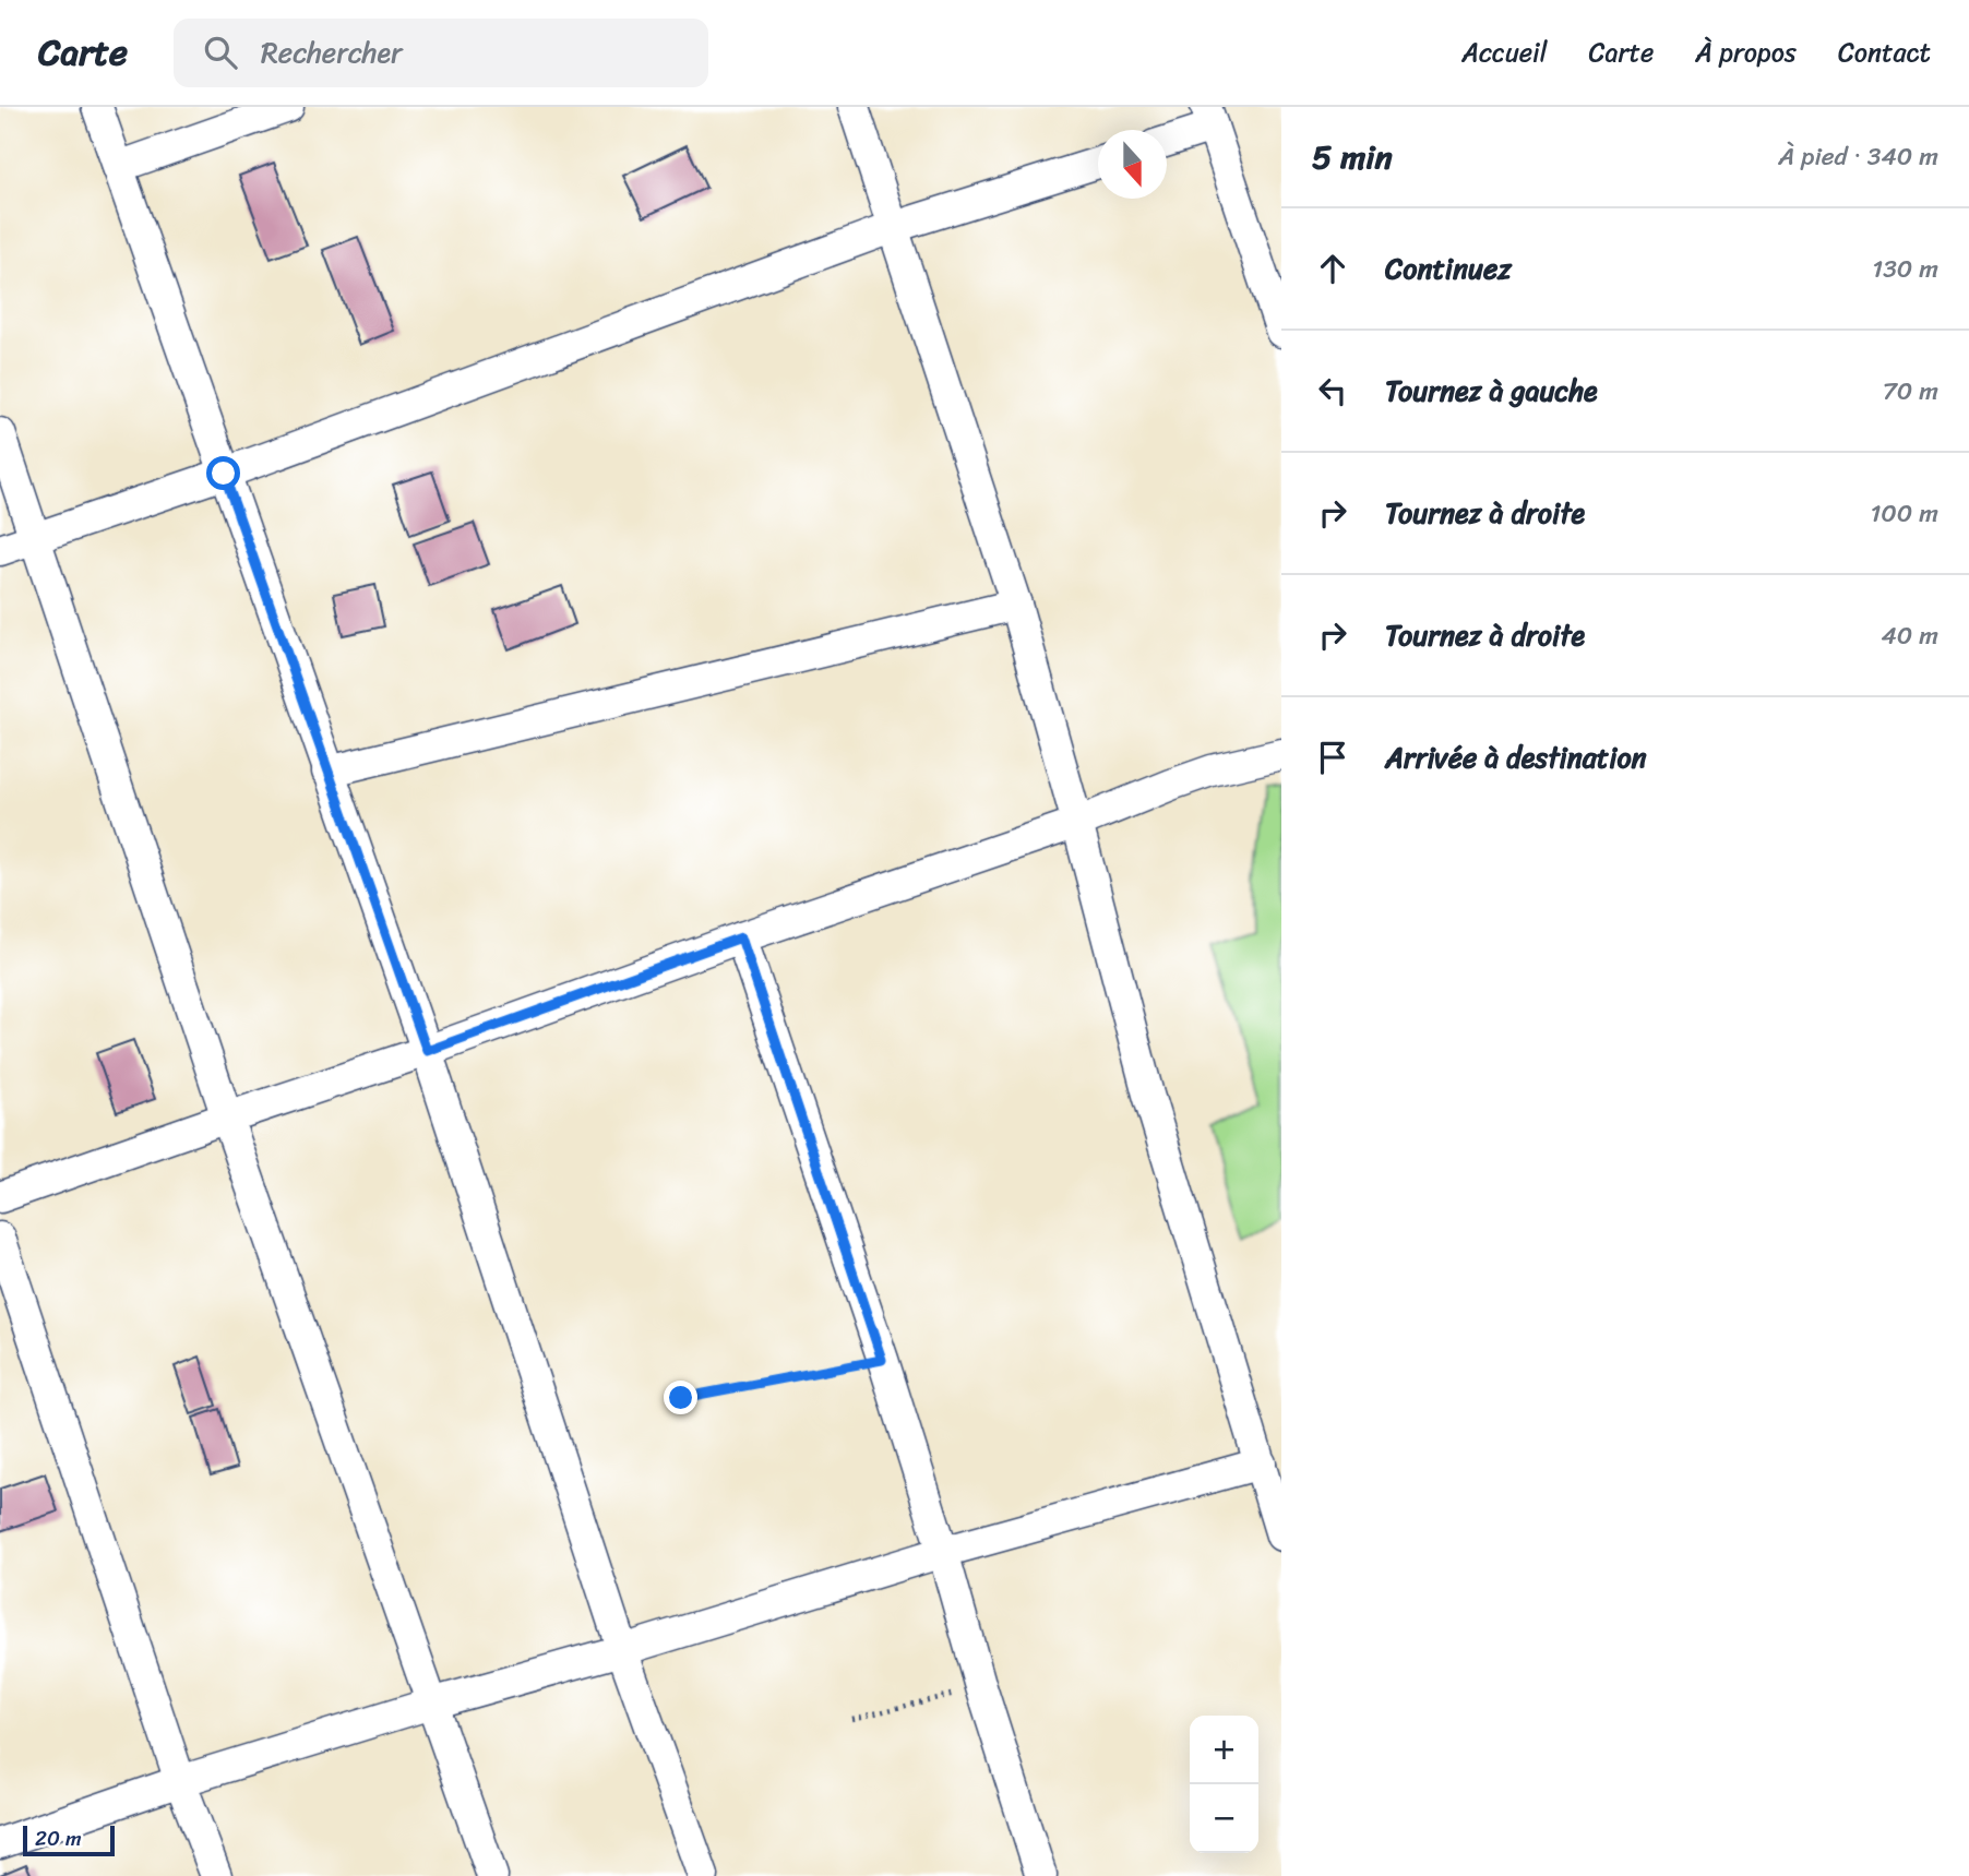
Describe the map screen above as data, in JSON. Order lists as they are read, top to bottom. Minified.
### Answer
{"scale_bar":"20 m","north":"bottom","page":{"header":"Carte","search":"Rechercher","nav":["Accueil","Carte","À propos","Contact"],"heading":["5 min","À pied · 340 m"],"list":[["Continuez","130 m"],["Tournez à gauche","70 m"],["Tournez à droite","100 m"],["Tournez à droite","40 m"],"Arrivée à destination"],"map_buttons":["+","−"],"scale":"20 m"}}
